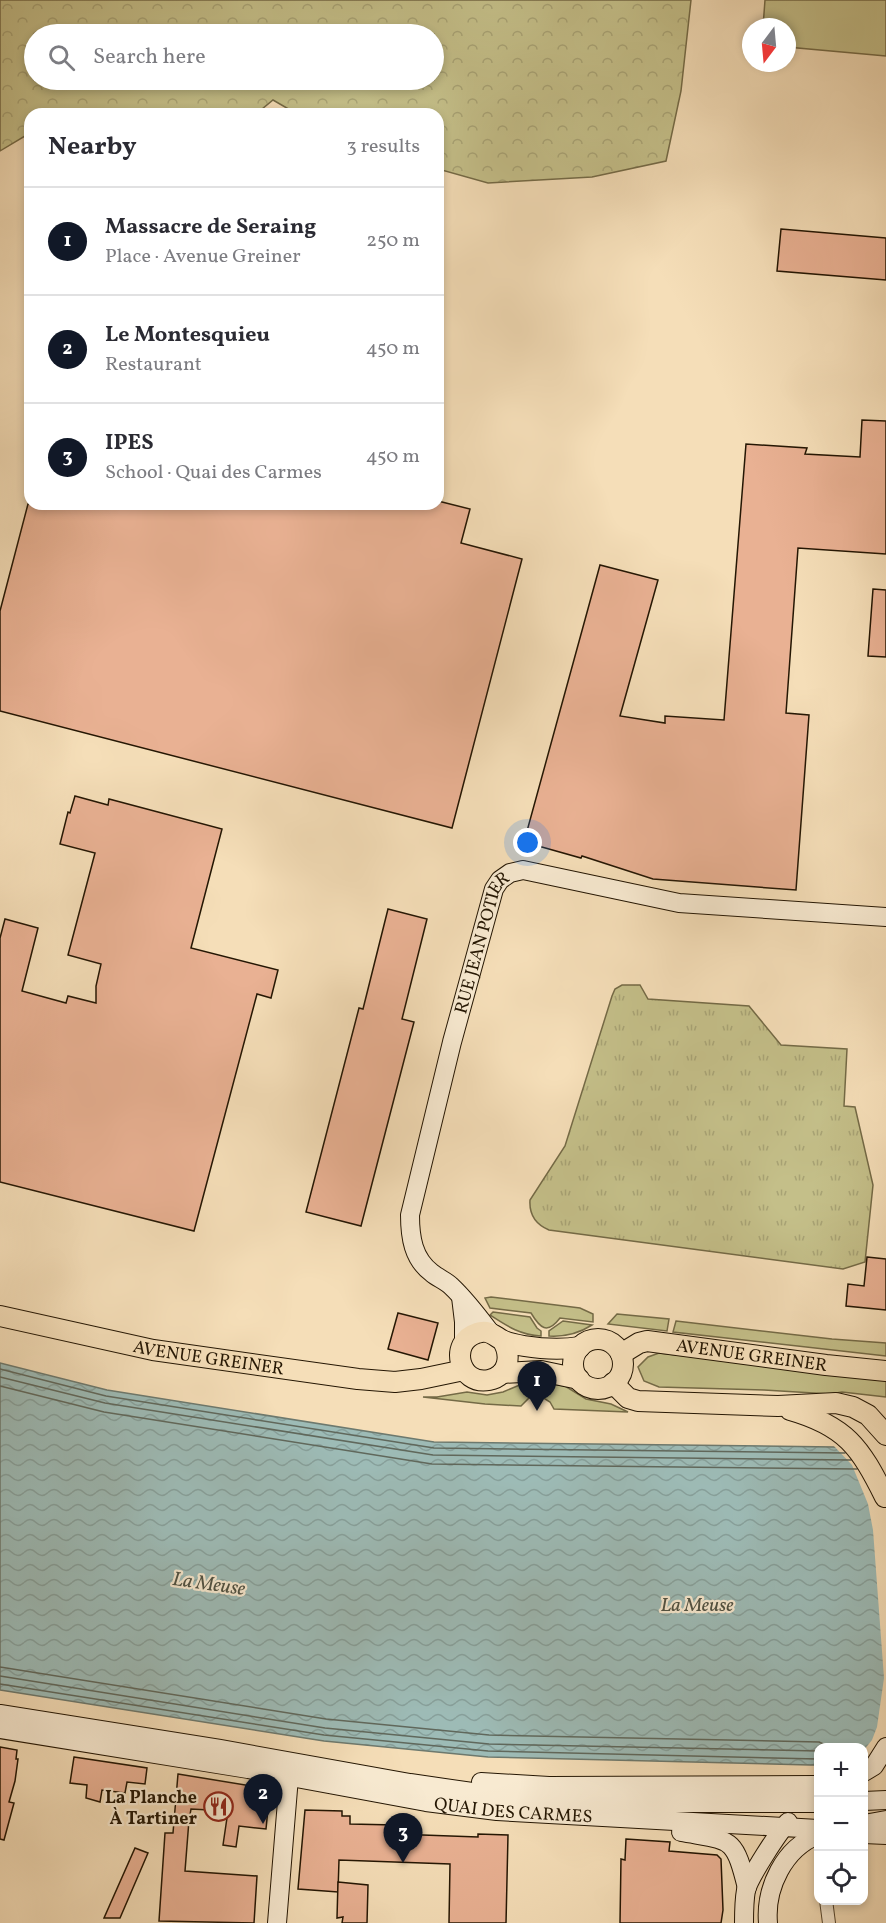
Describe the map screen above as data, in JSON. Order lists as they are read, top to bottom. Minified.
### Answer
{"streets":{"main road":["RUE JEAN POTIER","AVENUE GREINER","QUAI DES CARMES"]},"crossings":[["RUE JEAN POTIER","AVENUE GREINER"]],"water":["La Meuse"],"places":{"restaurant":["La Planche À Tartiner"]},"north":"bottom","page":{"search":"Search here","heading":["Nearby","3 results"],"list":[{"mark":"1","name":"Massacre de Seraing","note":"Place · Avenue Greiner","value":"250 m"},{"mark":"2","name":"Le Montesquieu","note":"Restaurant","value":"450 m"},{"mark":"3","name":"IPES","note":"School · Quai des Carmes","value":"450 m"}],"pins":["1","2","3"],"map_buttons":["+","−"]}}
